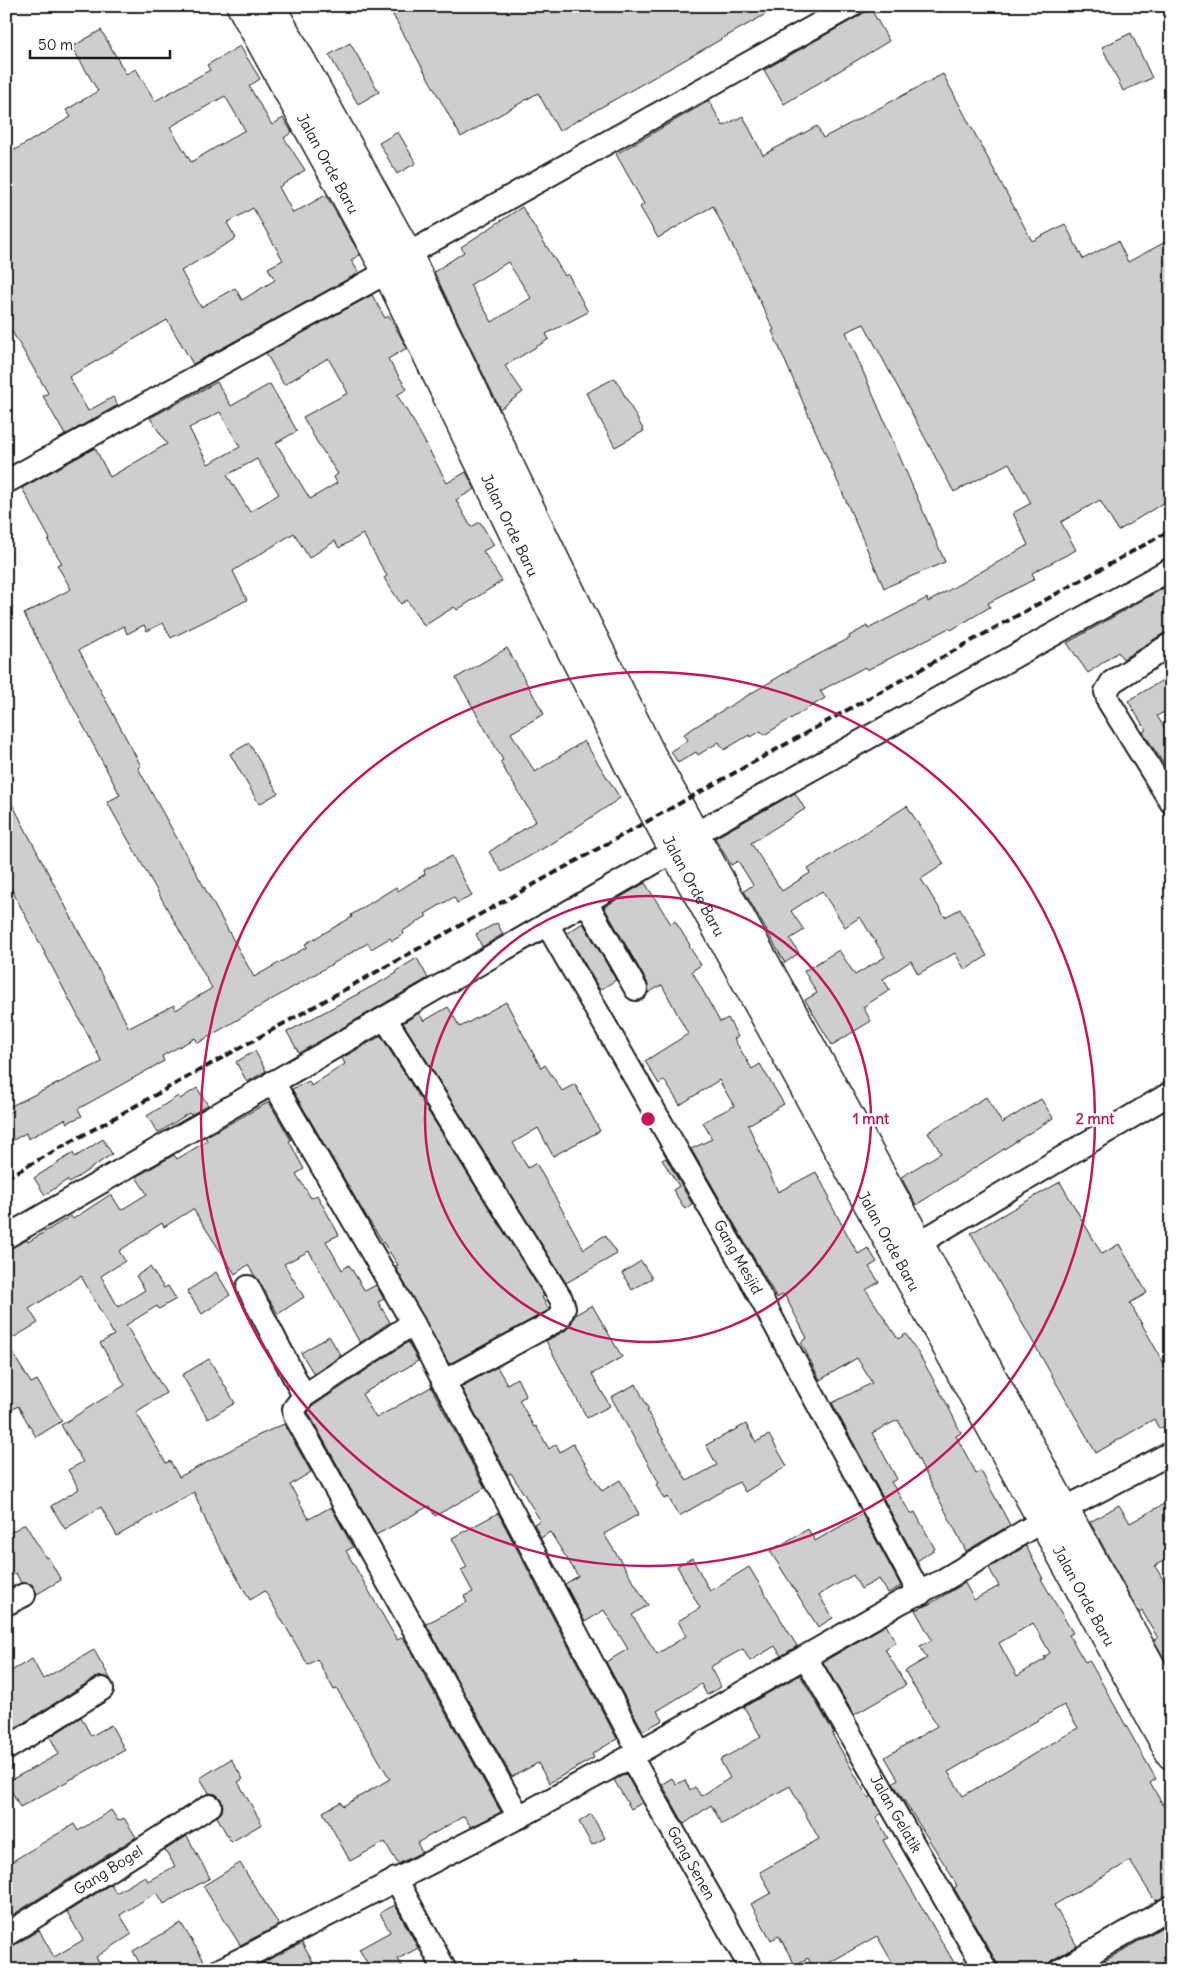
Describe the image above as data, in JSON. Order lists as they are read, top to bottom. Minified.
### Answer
{"streets":{"main road":["Jalan Orde Baru"],"street":["Gang Mesjid","Jalan Gelatik","Gang Senen","Gang Bogel"]},"scale_bar":"50 m","rings":["1 mnt","2 mnt"]}
